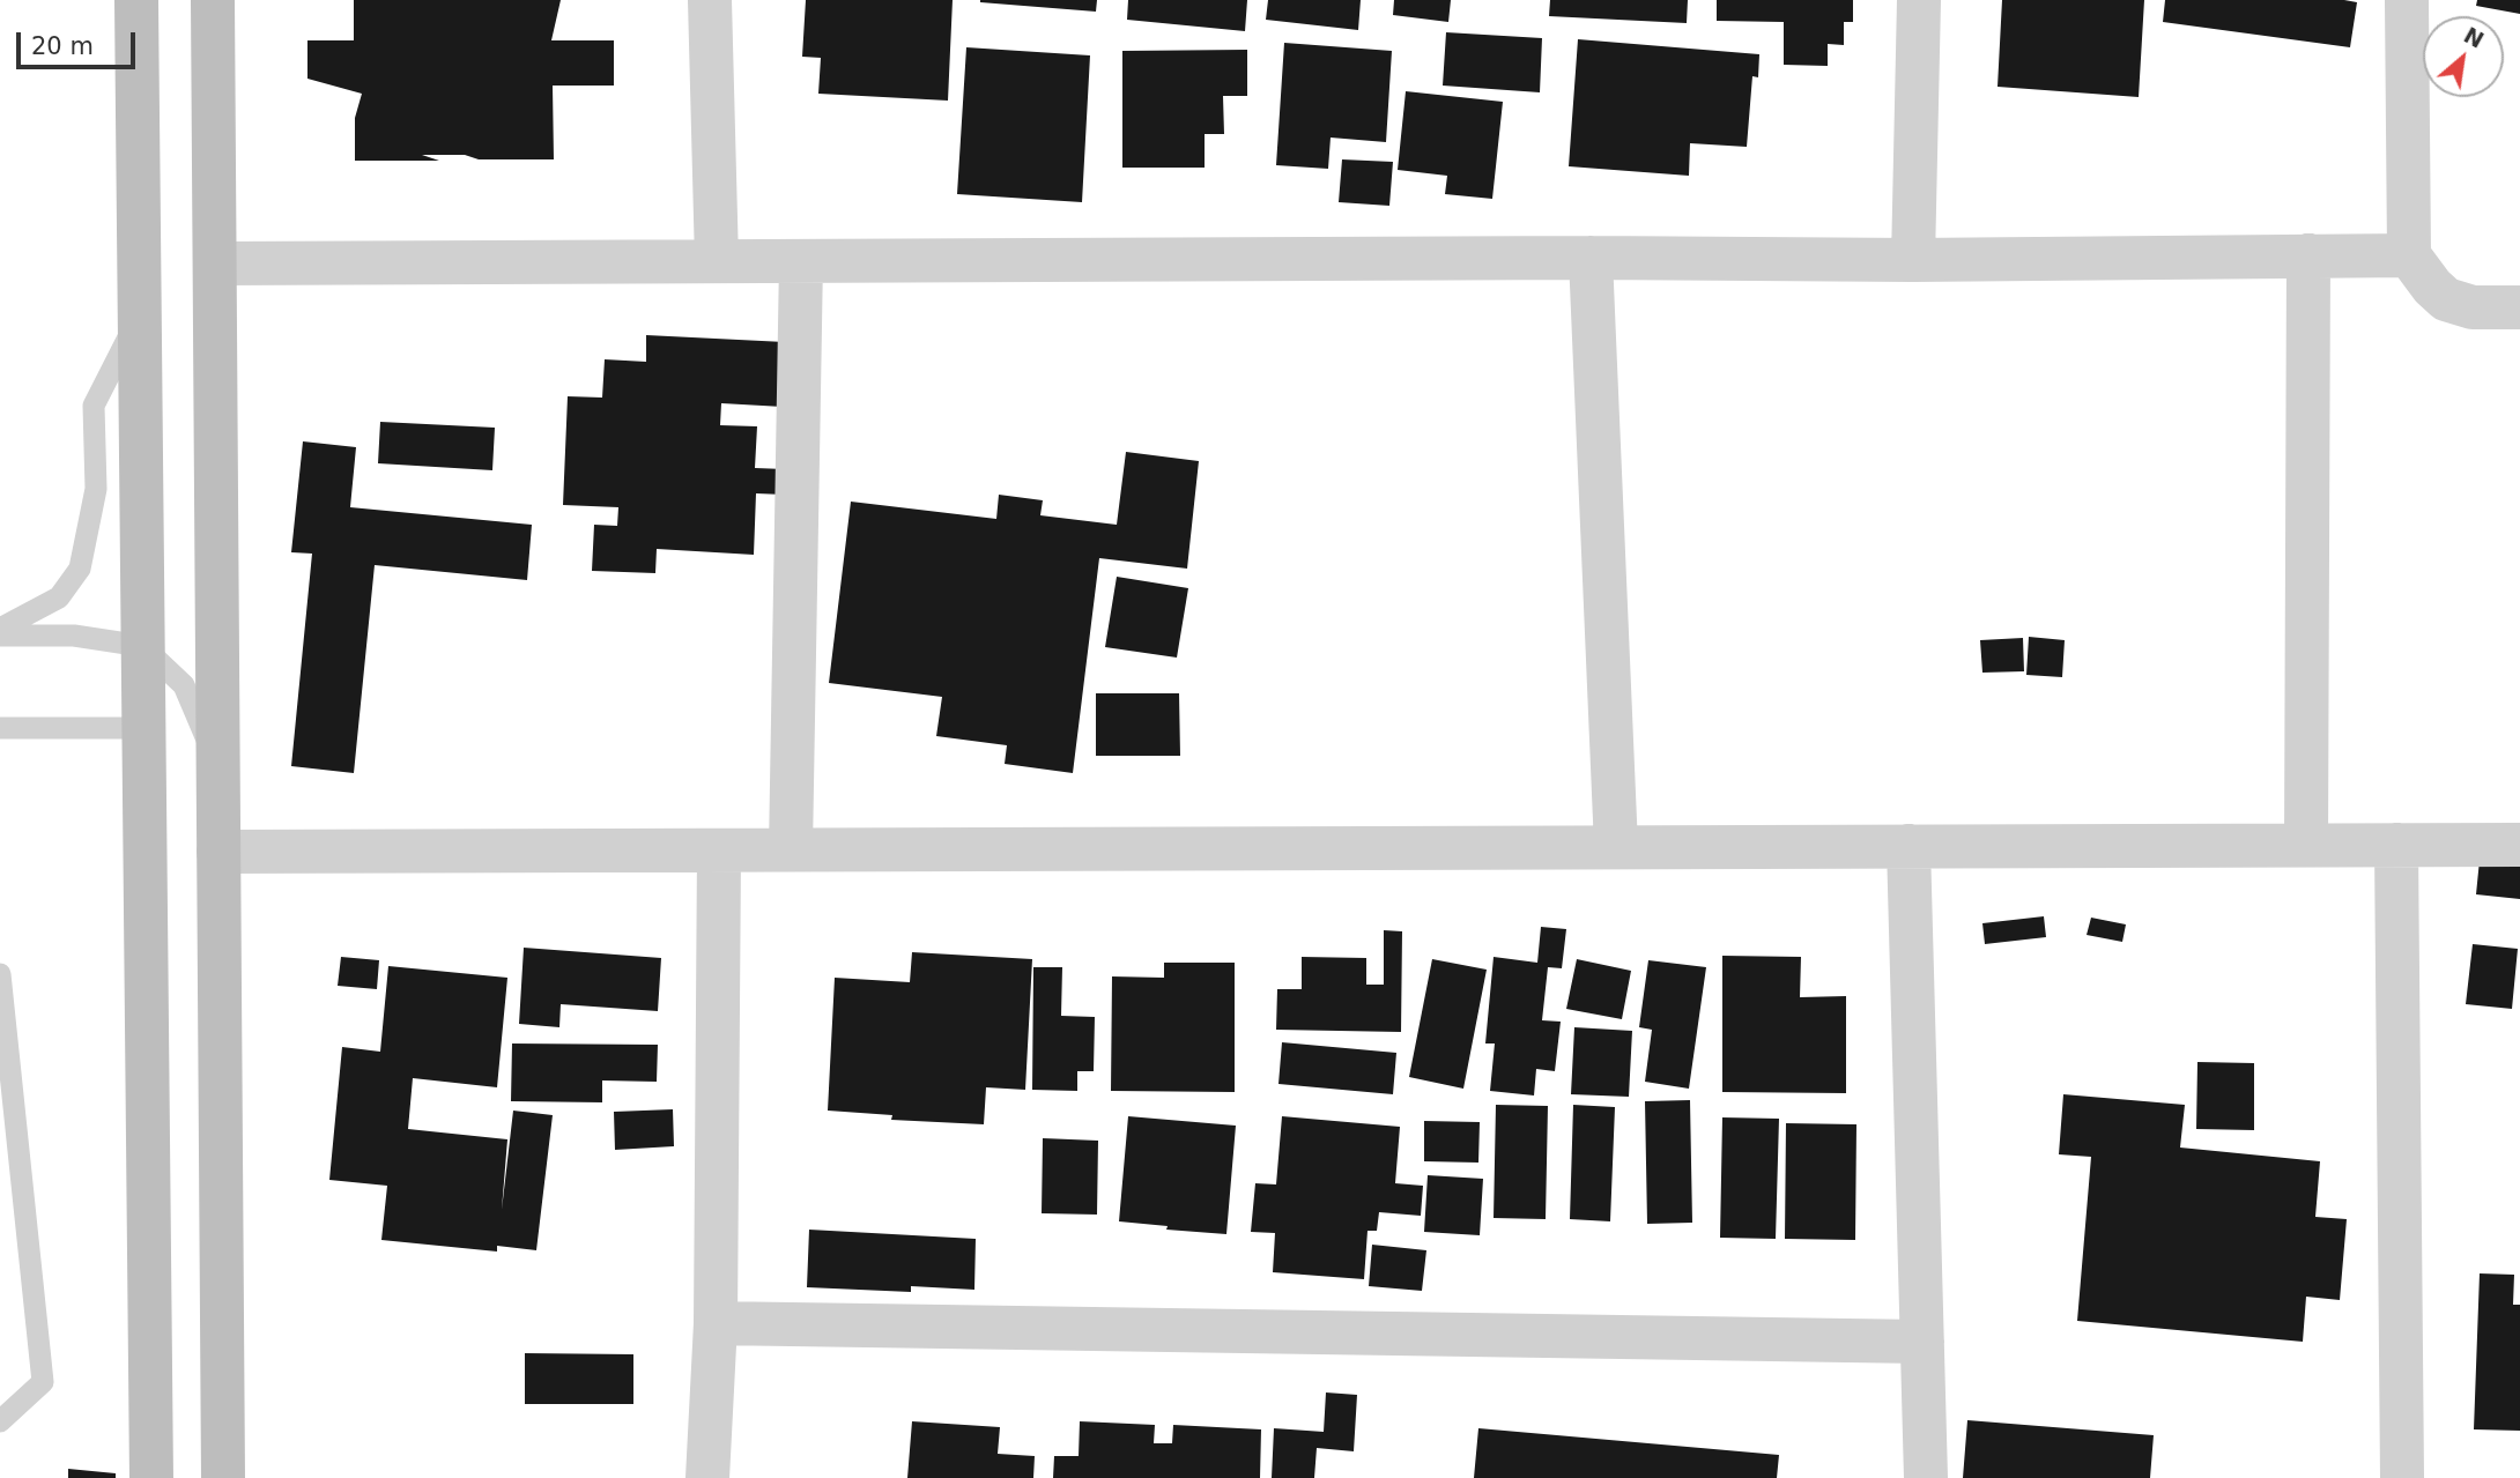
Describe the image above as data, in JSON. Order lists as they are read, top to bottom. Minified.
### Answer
{"scale_bar":"20 m","north":"top right"}
